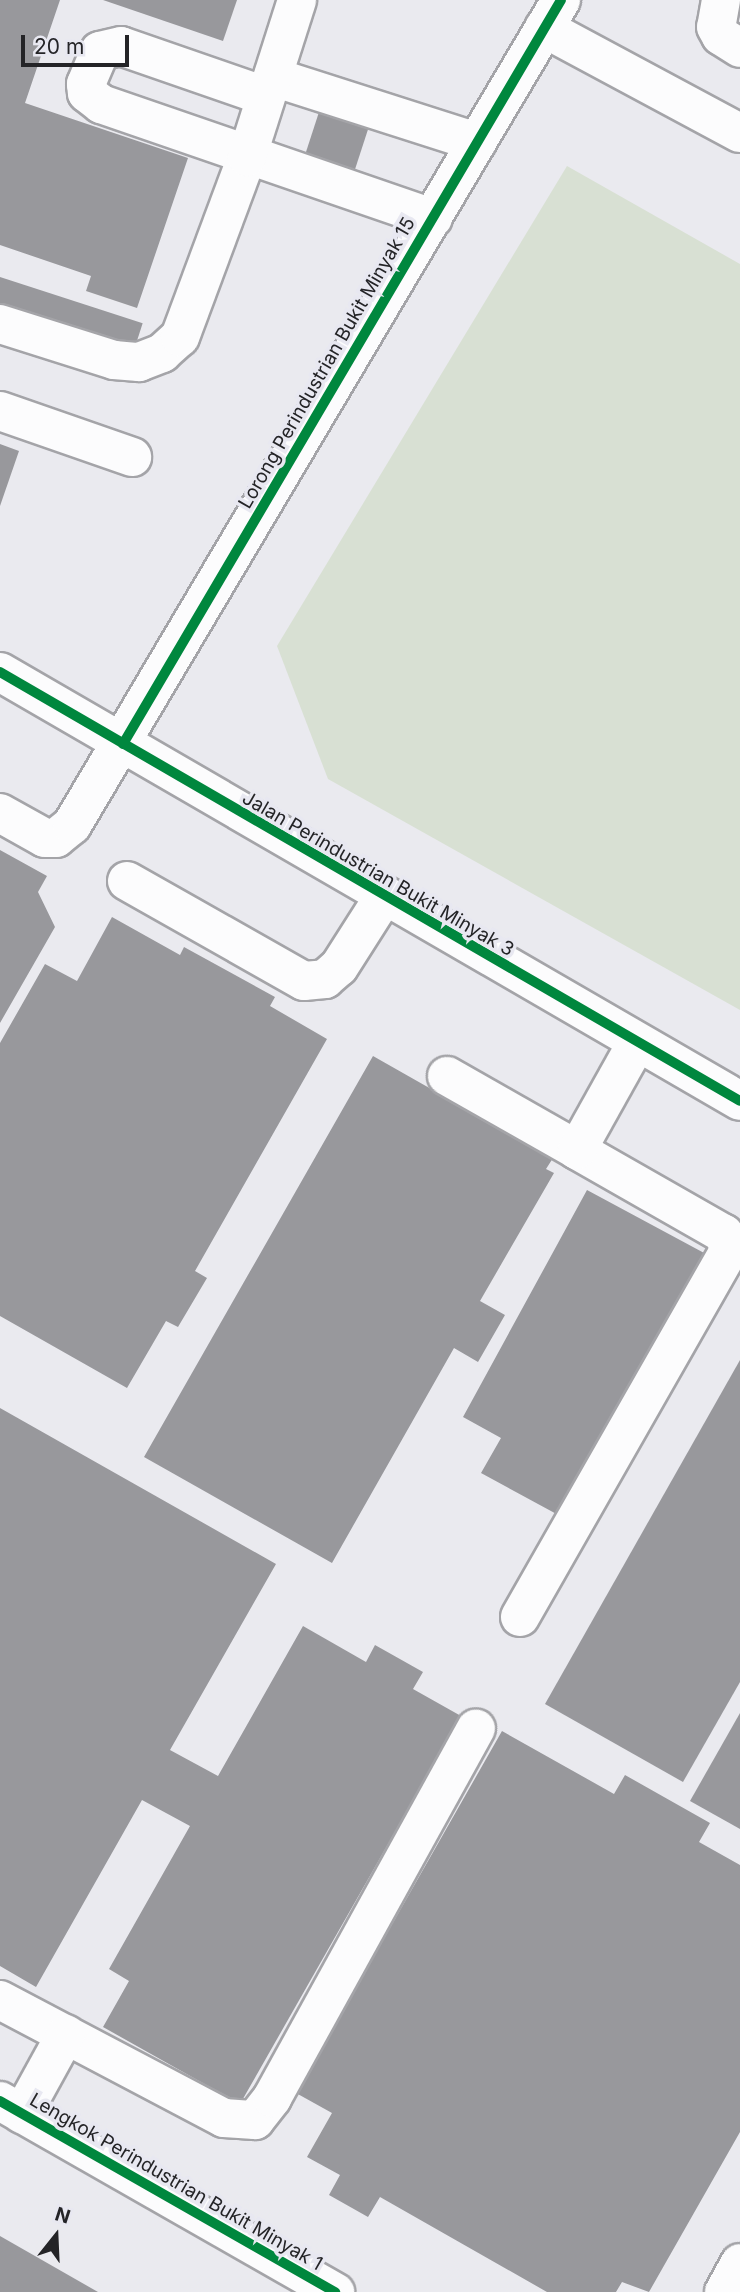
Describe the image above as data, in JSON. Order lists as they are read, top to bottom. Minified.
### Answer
{"streets":{"street":["Lorong Perindustrian Bukit Minyak 15","Jalan Perindustrian Bukit Minyak 3","Lengkok Perindustrian Bukit Minyak 1"]},"crossings":[["Lorong Perindustrian Bukit Minyak 15","Jalan Perindustrian Bukit Minyak 3"]],"scale_bar":"20 m","north":"top"}
